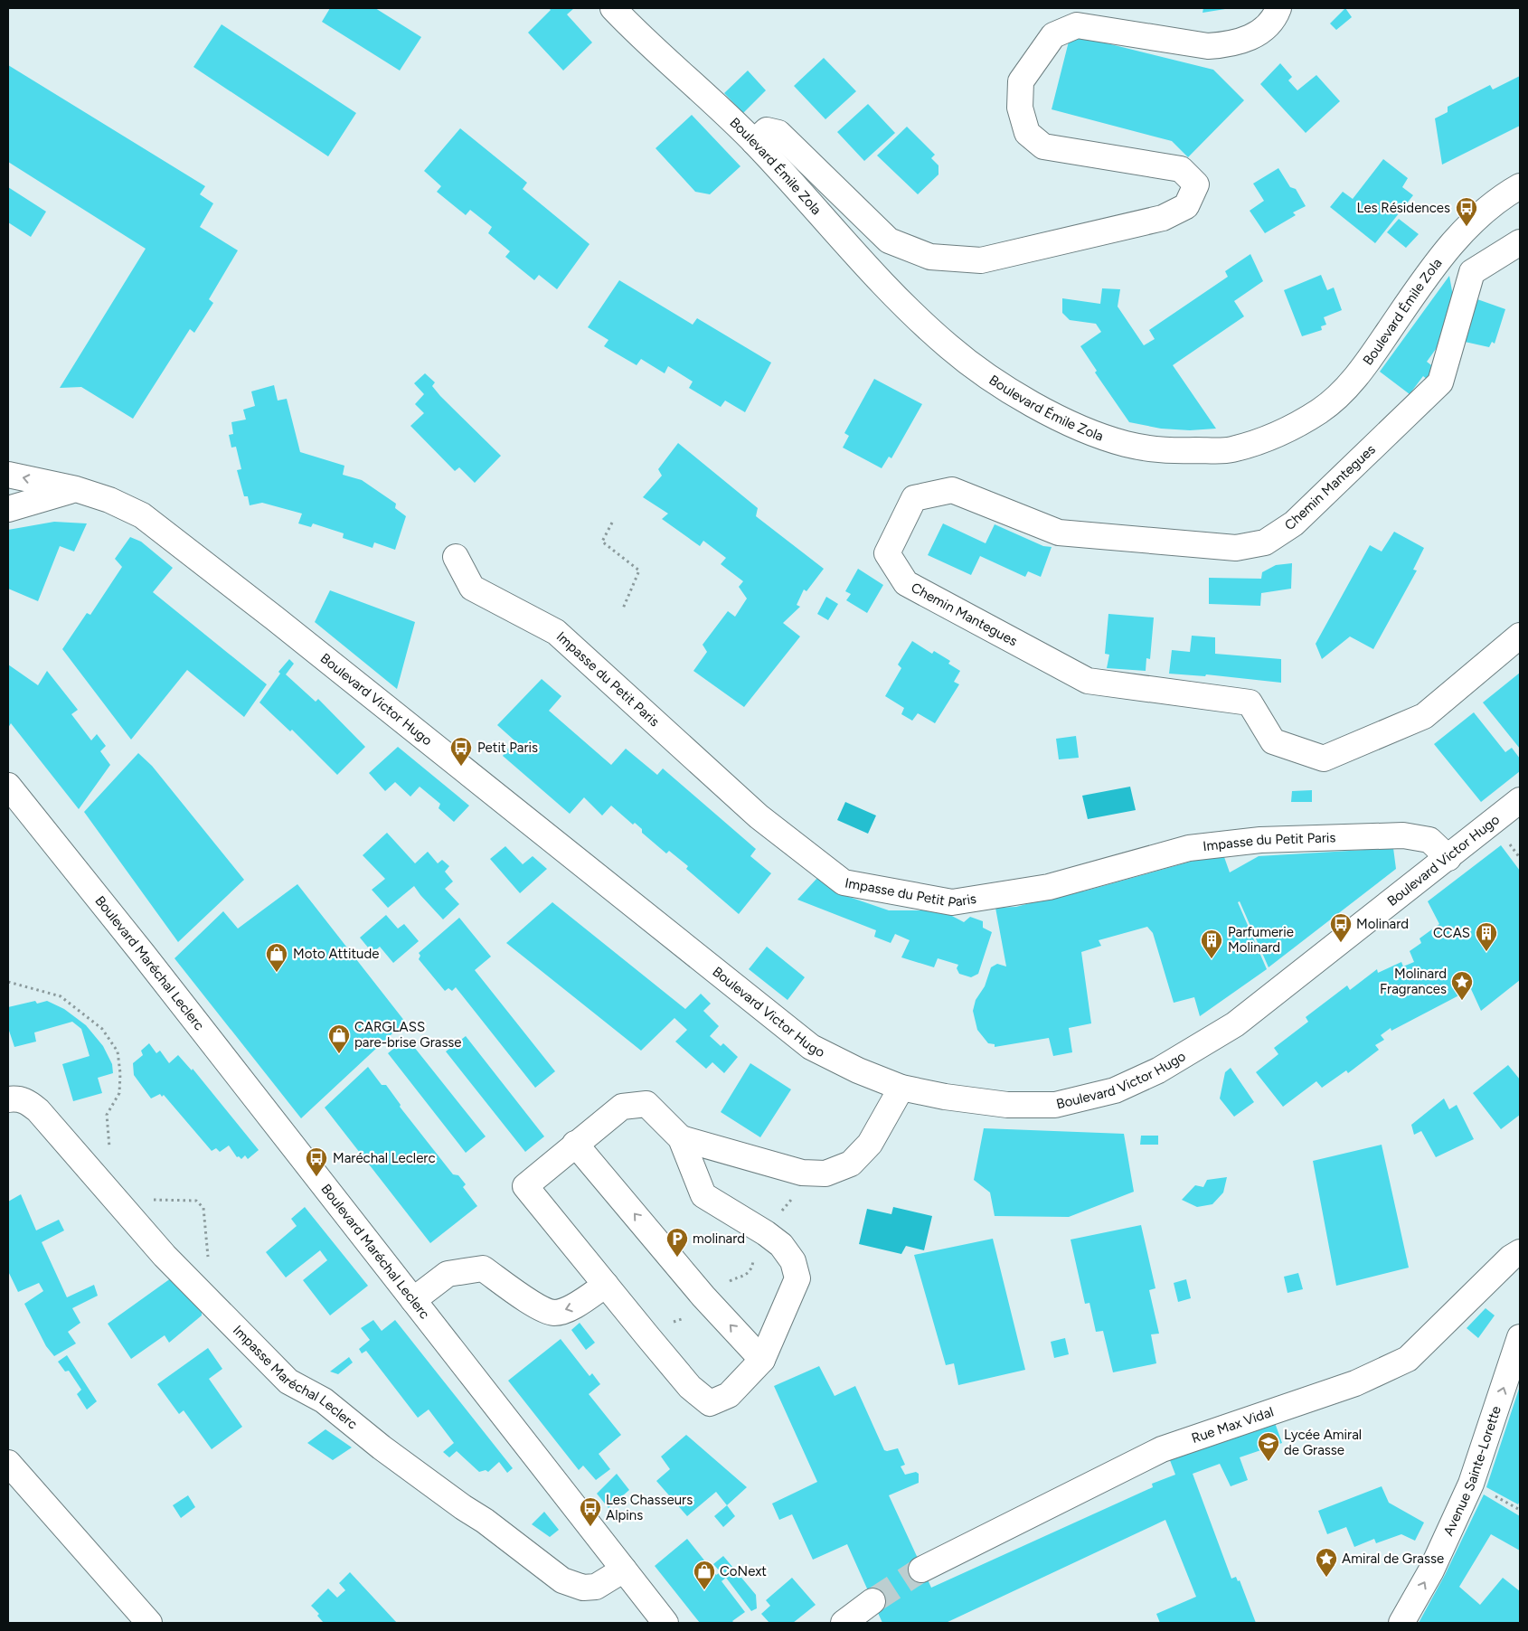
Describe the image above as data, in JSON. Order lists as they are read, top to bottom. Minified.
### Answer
{"streets":{"street":["Boulevard Émile Zola","Chemin Mantegues","Impasse du Petit Paris","Boulevard Victor Hugo","Boulevard Maréchal Leclerc","Impasse Maréchal Leclerc","Rue Max Vidal","Avenue Sainte-Lorette"]},"crossings":[["Impasse du Petit Paris","Boulevard Victor Hugo"],["Boulevard Maréchal Leclerc","Impasse Maréchal Leclerc"]],"one_way":["Avenue Sainte-Lorette"],"places":{"bus stop":["Les Résidences","Petit Paris","Molinard","Maréchal Leclerc","Les Chasseurs Alpins"],"building":["CCAS","Parfumerie Molinard"],"shop":["Moto Attitude","CARGLASS pare-brise Grasse","CoNext"],"place":["Molinard Fragrances","Amiral de Grasse"],"parking":["molinard"],"school or university":["Lycée Amiral de Grasse"]}}
